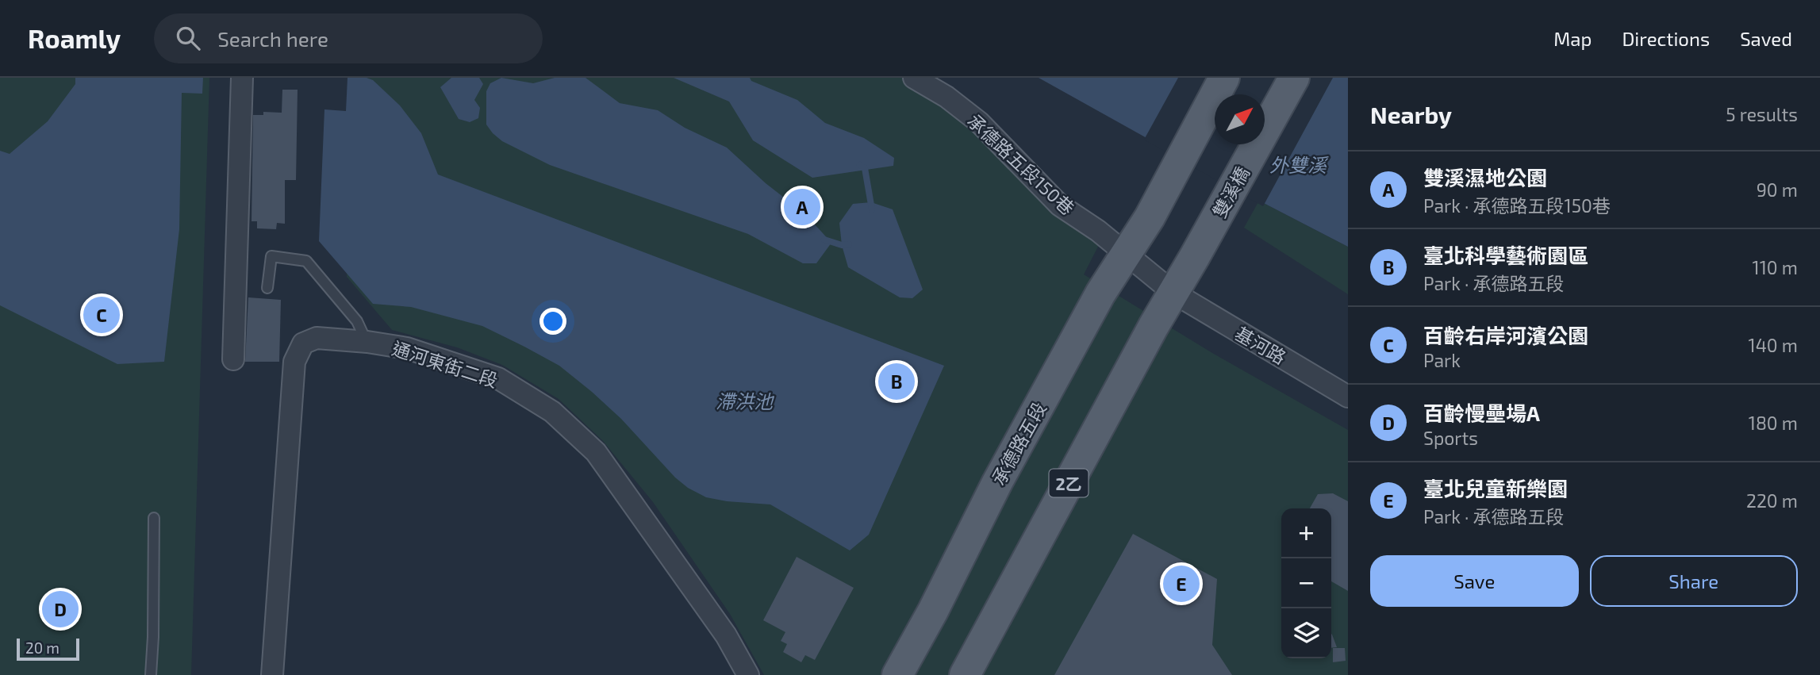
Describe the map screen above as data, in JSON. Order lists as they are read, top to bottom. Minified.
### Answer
{"streets":{"main road":["雙溪橋","承德路五段","2乙"],"street":["承德路五段150巷","基河路","通河東街二段"]},"crossings":[["承德路五段150巷","雙溪橋"],["承德路五段150巷","基河路"],["承德路五段150巷","承德路五段"],["承德路五段150巷","2乙"],["雙溪橋","基河路"],["雙溪橋","2乙"],["基河路","2乙"]],"water":["外雙溪","滯洪池"],"scale_bar":"20 m","north":"top right","page":{"header":"Roamly","search":"Search here","nav":["Map","Directions","Saved"],"heading":["Nearby","5 results"],"list":[{"mark":"A","name":"雙溪濕地公園","note":"Park · 承德路五段150巷","value":"90 m"},{"mark":"B","name":"臺北科學藝術園區","note":"Park · 承德路五段","value":"110 m"},{"mark":"C","name":"百齡右岸河濱公園","note":"Park","value":"140 m"},{"mark":"D","name":"百齡慢壘場A","note":"Sports","value":"180 m"},{"mark":"E","name":"臺北兒童新樂園","note":"Park · 承德路五段","value":"220 m"}],"pins":["A","C","B","E","D"],"map_buttons":["+","−"],"buttons":["Save","Share"],"scale":"20 m"}}
